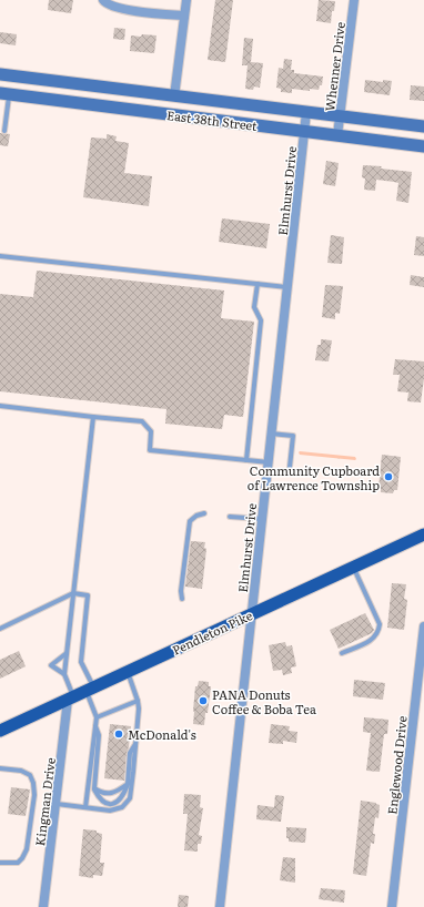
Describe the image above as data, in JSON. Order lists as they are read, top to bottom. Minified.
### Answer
{"streets":{"main road":["East 38th Street","Pendleton Pike"],"street":["Whenner Drive","Elmhurst Drive","Englewood Drive","Kingman Drive"]},"crossings":[["Whenner Drive","East 38th Street"],["East 38th Street","Elmhurst Drive"],["Elmhurst Drive","Pendleton Pike"],["Pendleton Pike","Kingman Drive"]],"places":["Community Cupboard of Lawrence Township","PANA Donuts Coffee & Boba Tea","McDonald's"]}
